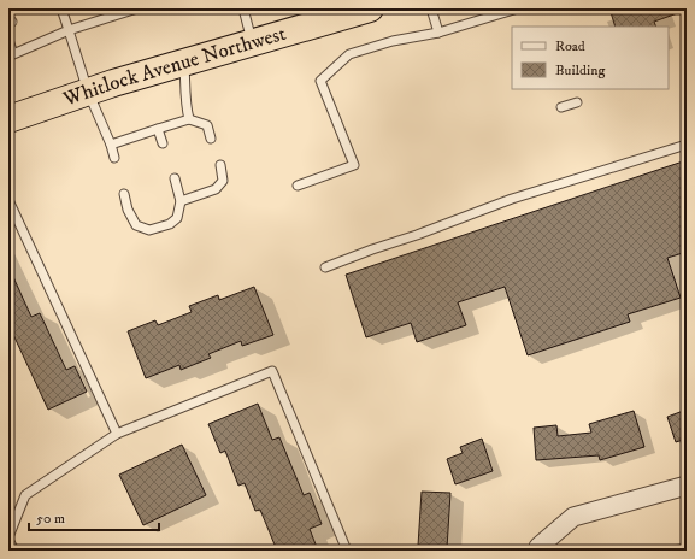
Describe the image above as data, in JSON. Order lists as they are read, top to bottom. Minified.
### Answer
{"streets":{"highway":["Whitlock Avenue Northwest"]},"legend":["Road","Building"],"scale_bar":"50 m"}
